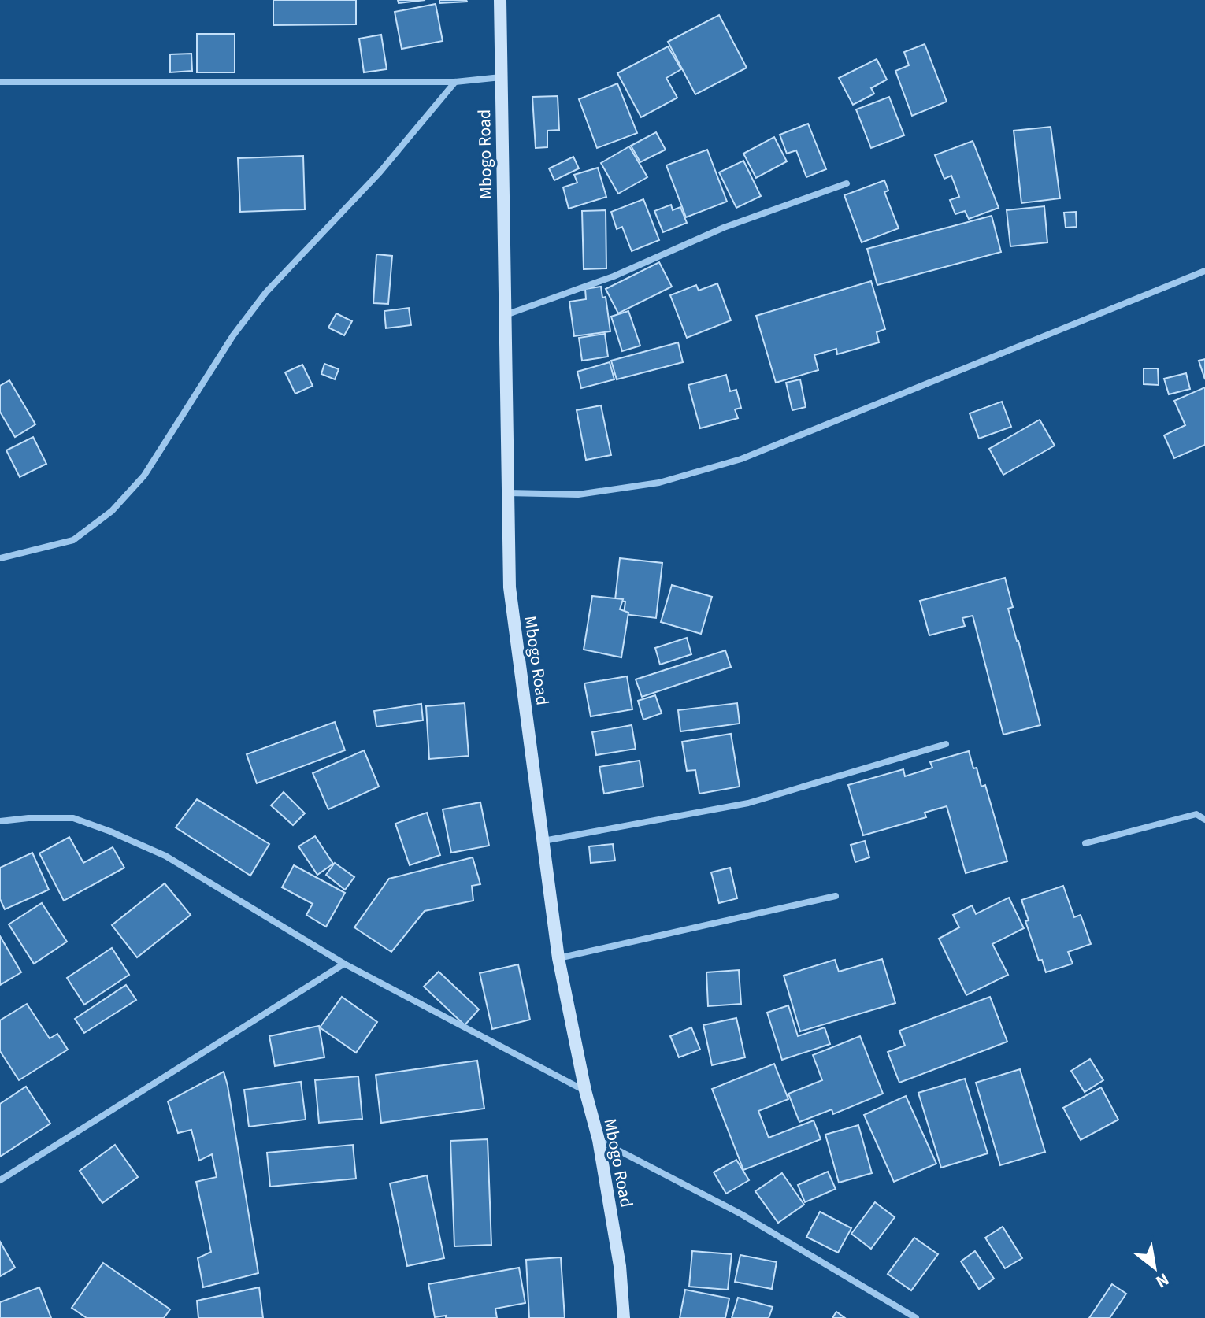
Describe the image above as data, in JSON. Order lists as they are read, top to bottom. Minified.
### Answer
{"streets":{"main road":["Mbogo Road"]},"north":"bottom right"}
